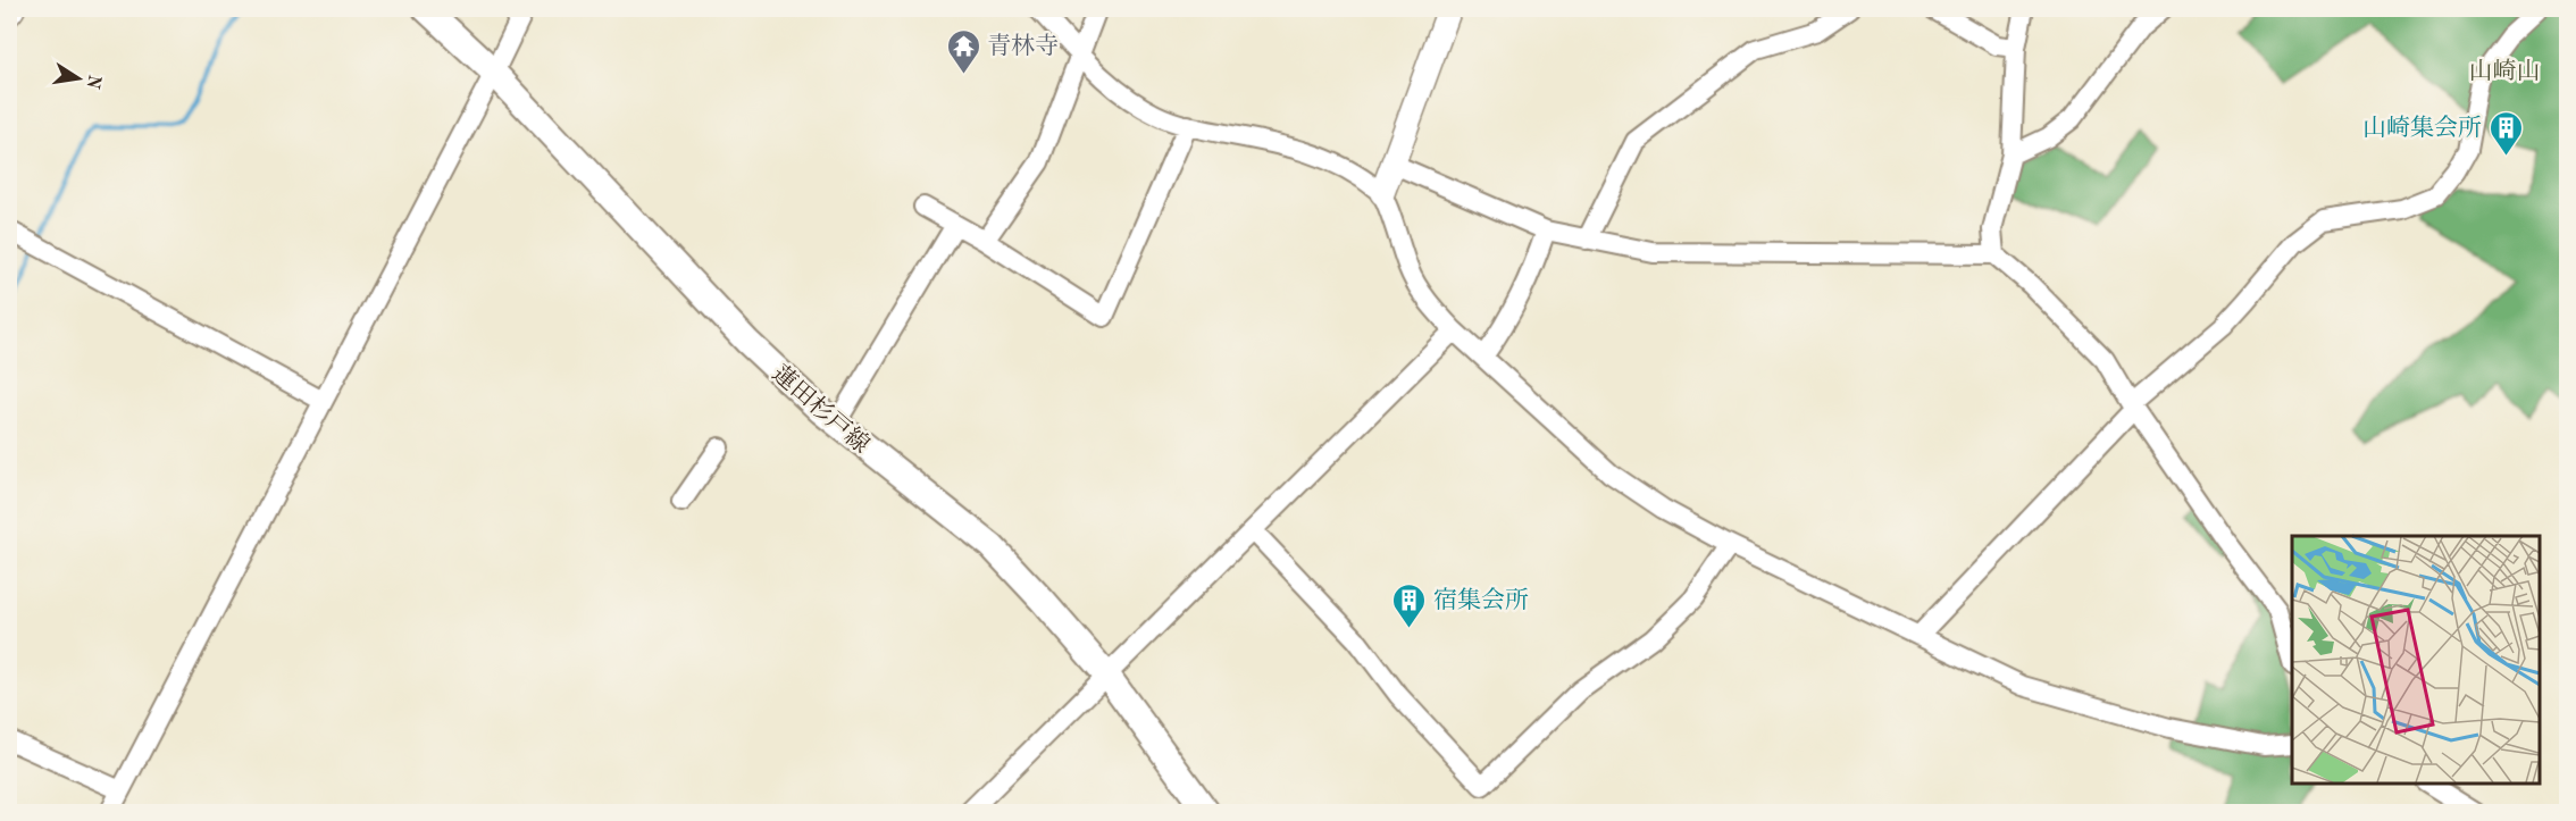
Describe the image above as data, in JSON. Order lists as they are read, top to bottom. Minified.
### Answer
{"streets":{"main road":["蓮田杉戸線"]},"parks":["山崎山"],"places":{"temple":["青林寺"],"building":["山崎集会所","宿集会所"]},"north":"right"}
